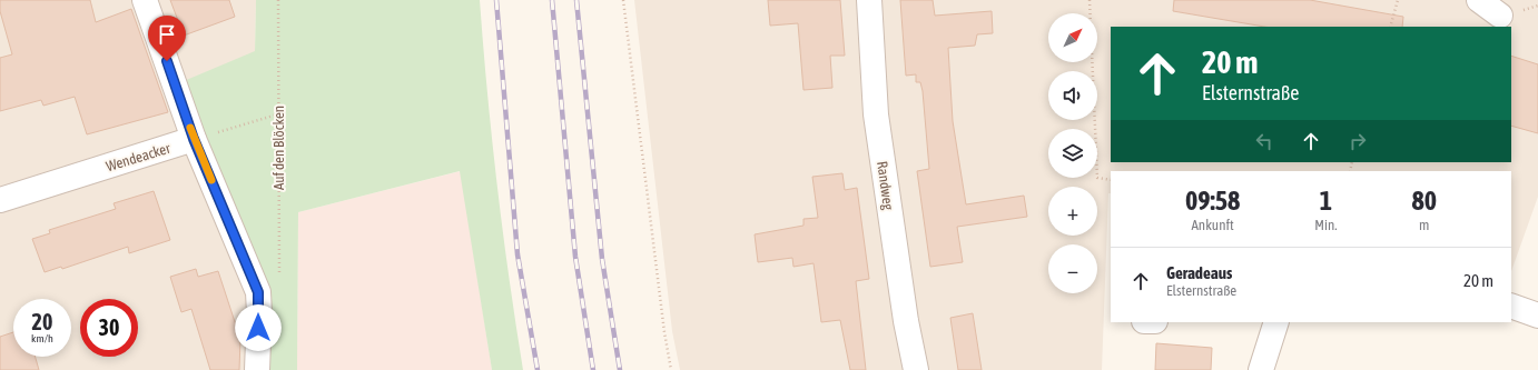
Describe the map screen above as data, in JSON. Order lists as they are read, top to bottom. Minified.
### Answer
{"streets":{"street":["Wendeacker","Randweg"],"path":["Auf den Blöcken"]},"north":"top right","page":{"map_buttons":["+","−"],"turn":["20 m","Elsternstraße"],"eta":["09:58","Ankunft","1","Min.","80","m"],"list":[{"name":"Geradeaus","note":"Elsternstraße","value":"20 m"}],"speed":"20 km/h","limit":"30"}}
